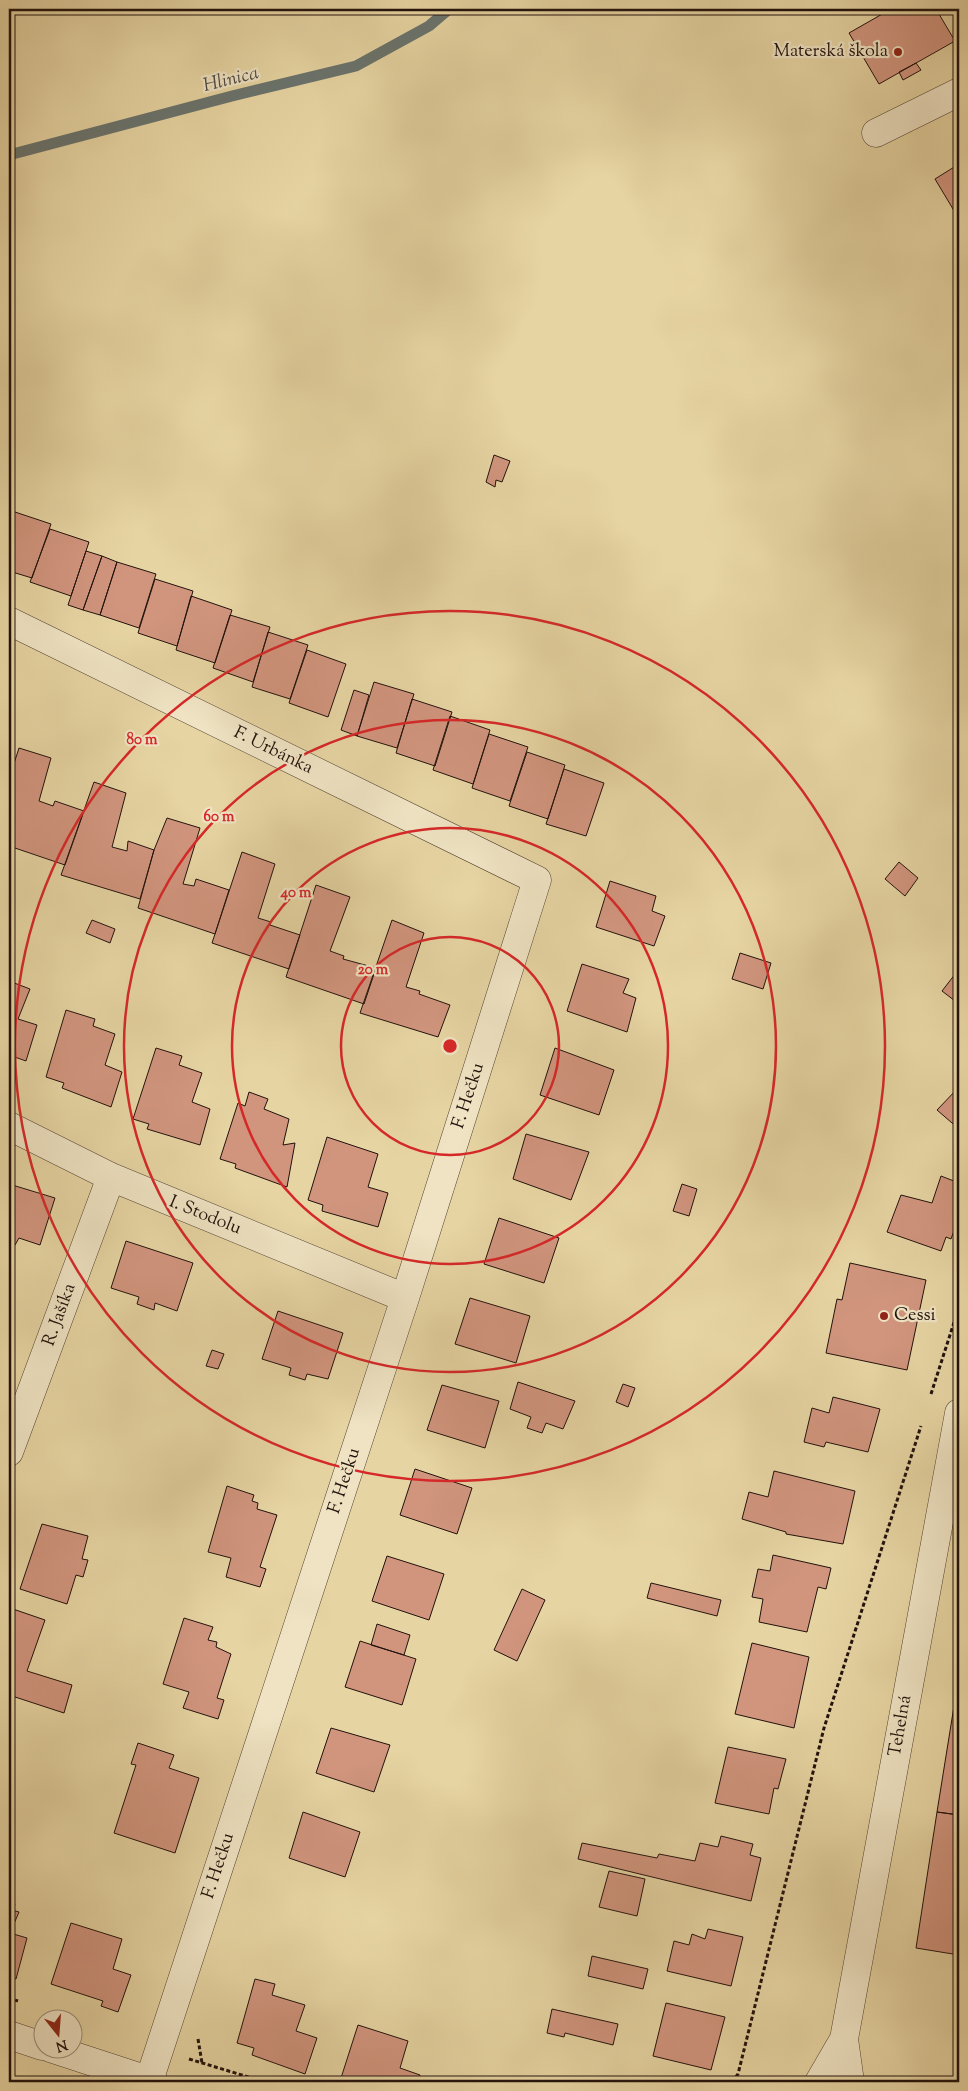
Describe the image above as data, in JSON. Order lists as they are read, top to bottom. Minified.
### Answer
{"streets":{"street":["F. Urbánka","F. Hečku","I. Stodolu","R. Jašíka","Tehelná"]},"crossings":[["F. Urbánka","F. Hečku"],["F. Hečku","I. Stodolu"],["I. Stodolu","R. Jašíka"]],"water":["Hlinica"],"places":["Materská škola","Cessi"],"north":"bottom","rings":["80 m","60 m","40 m","20 m"]}
